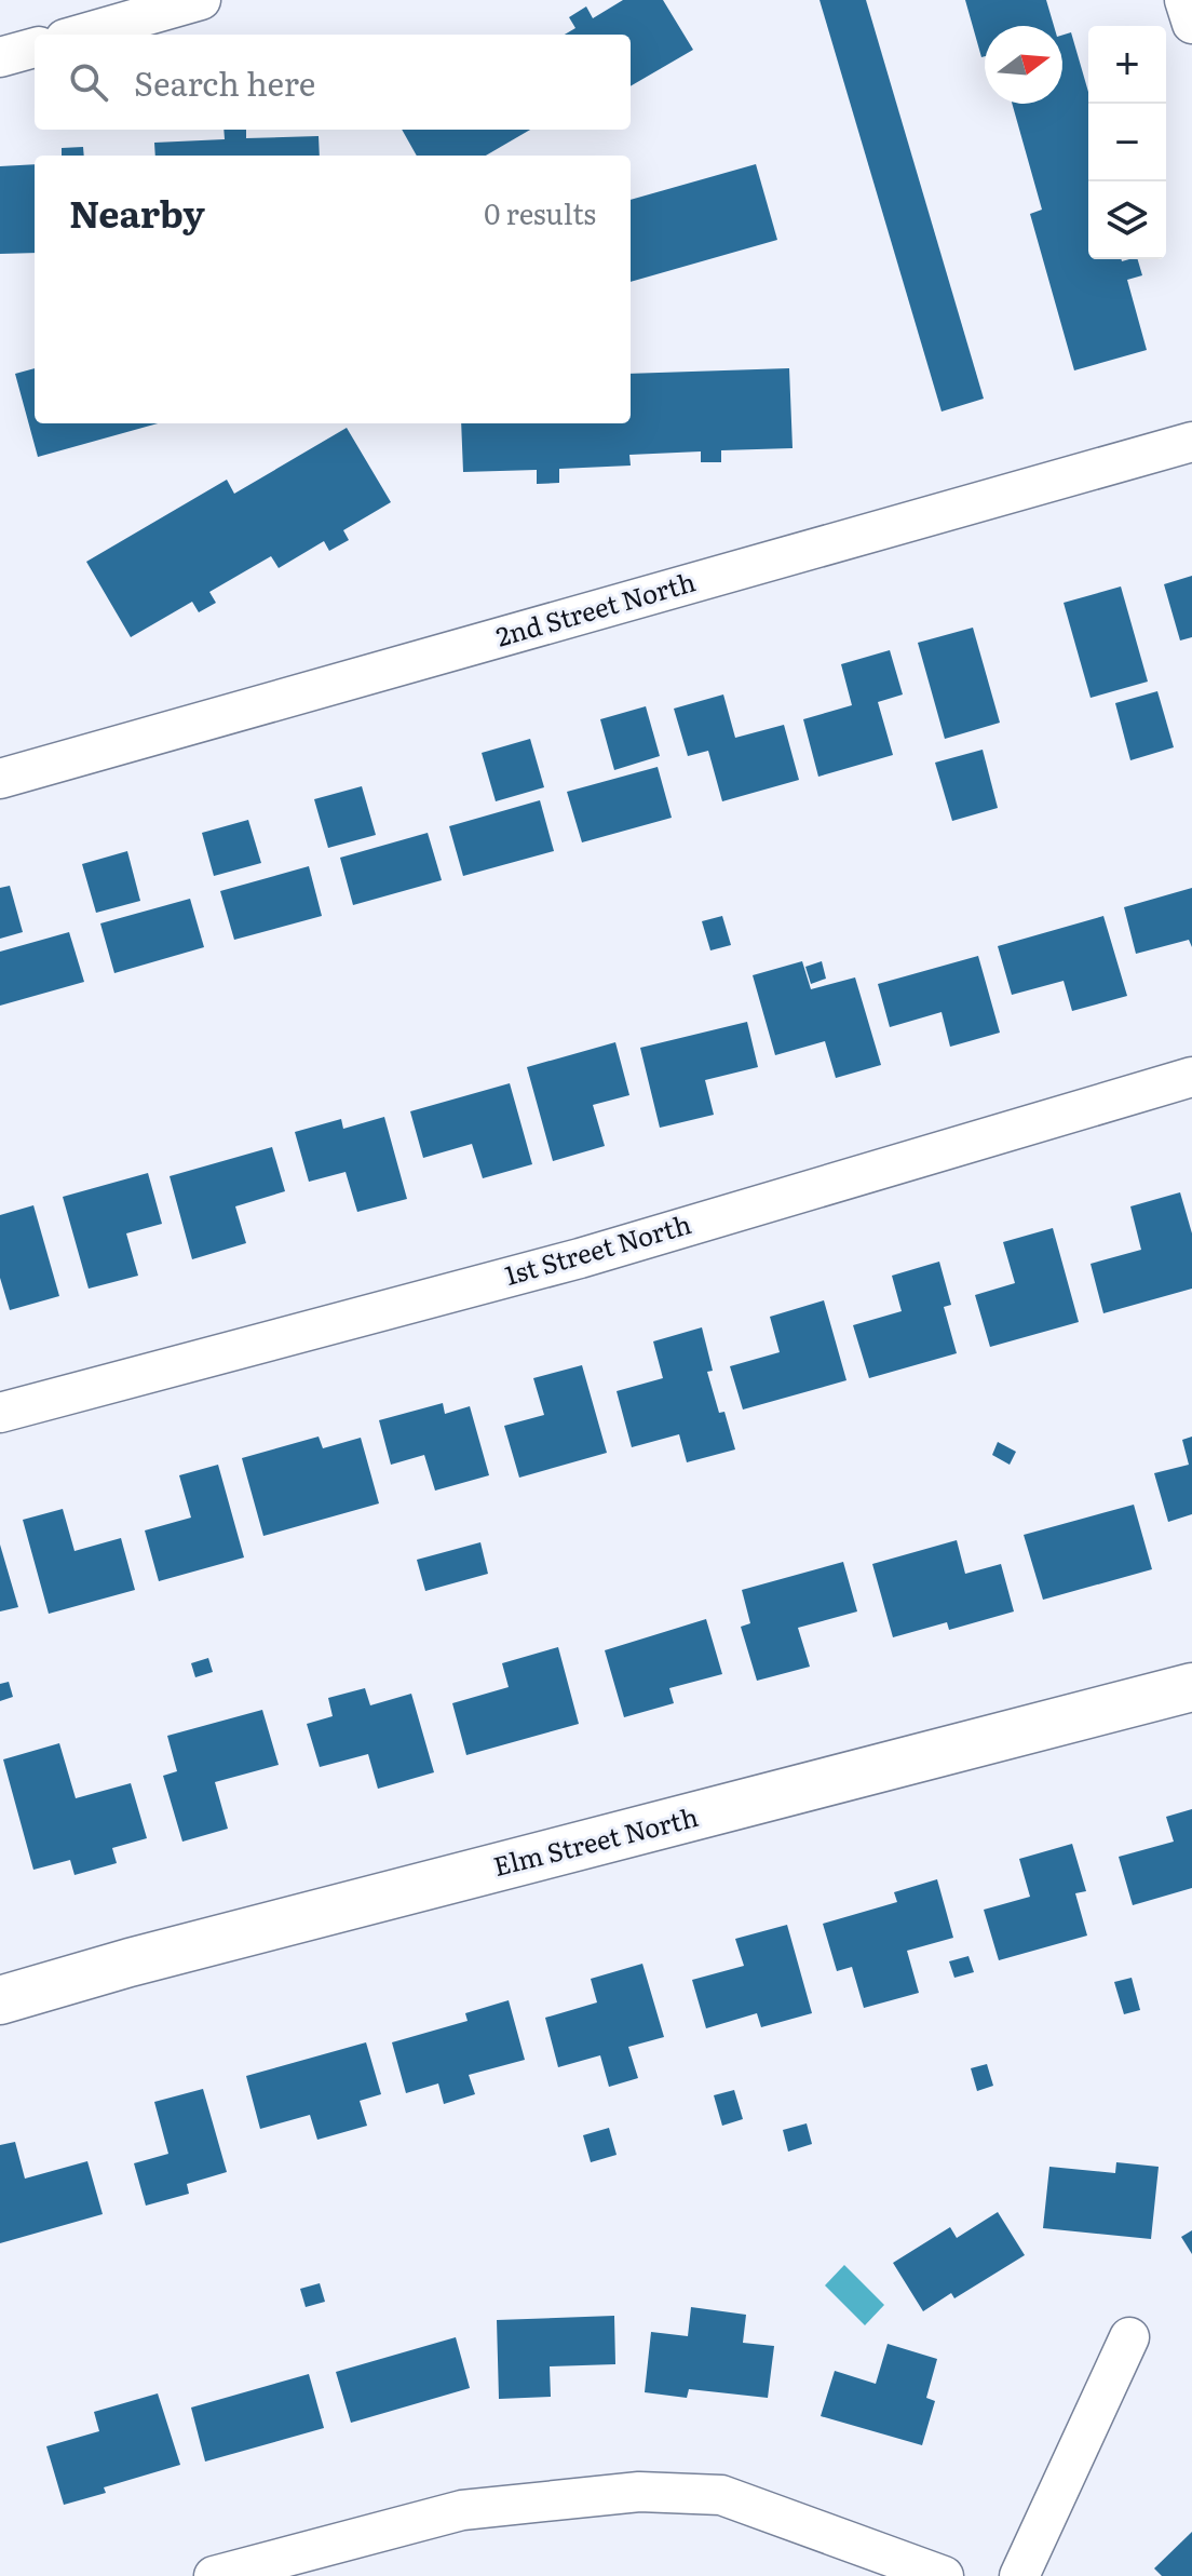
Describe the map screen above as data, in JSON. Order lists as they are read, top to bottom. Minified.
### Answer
{"streets":{"street":["2nd Street North","1st Street North","Elm Street North"]},"north":"right","page":{"map_buttons":["+","−"],"search":"Search here","heading":["Nearby","0 results"]}}
